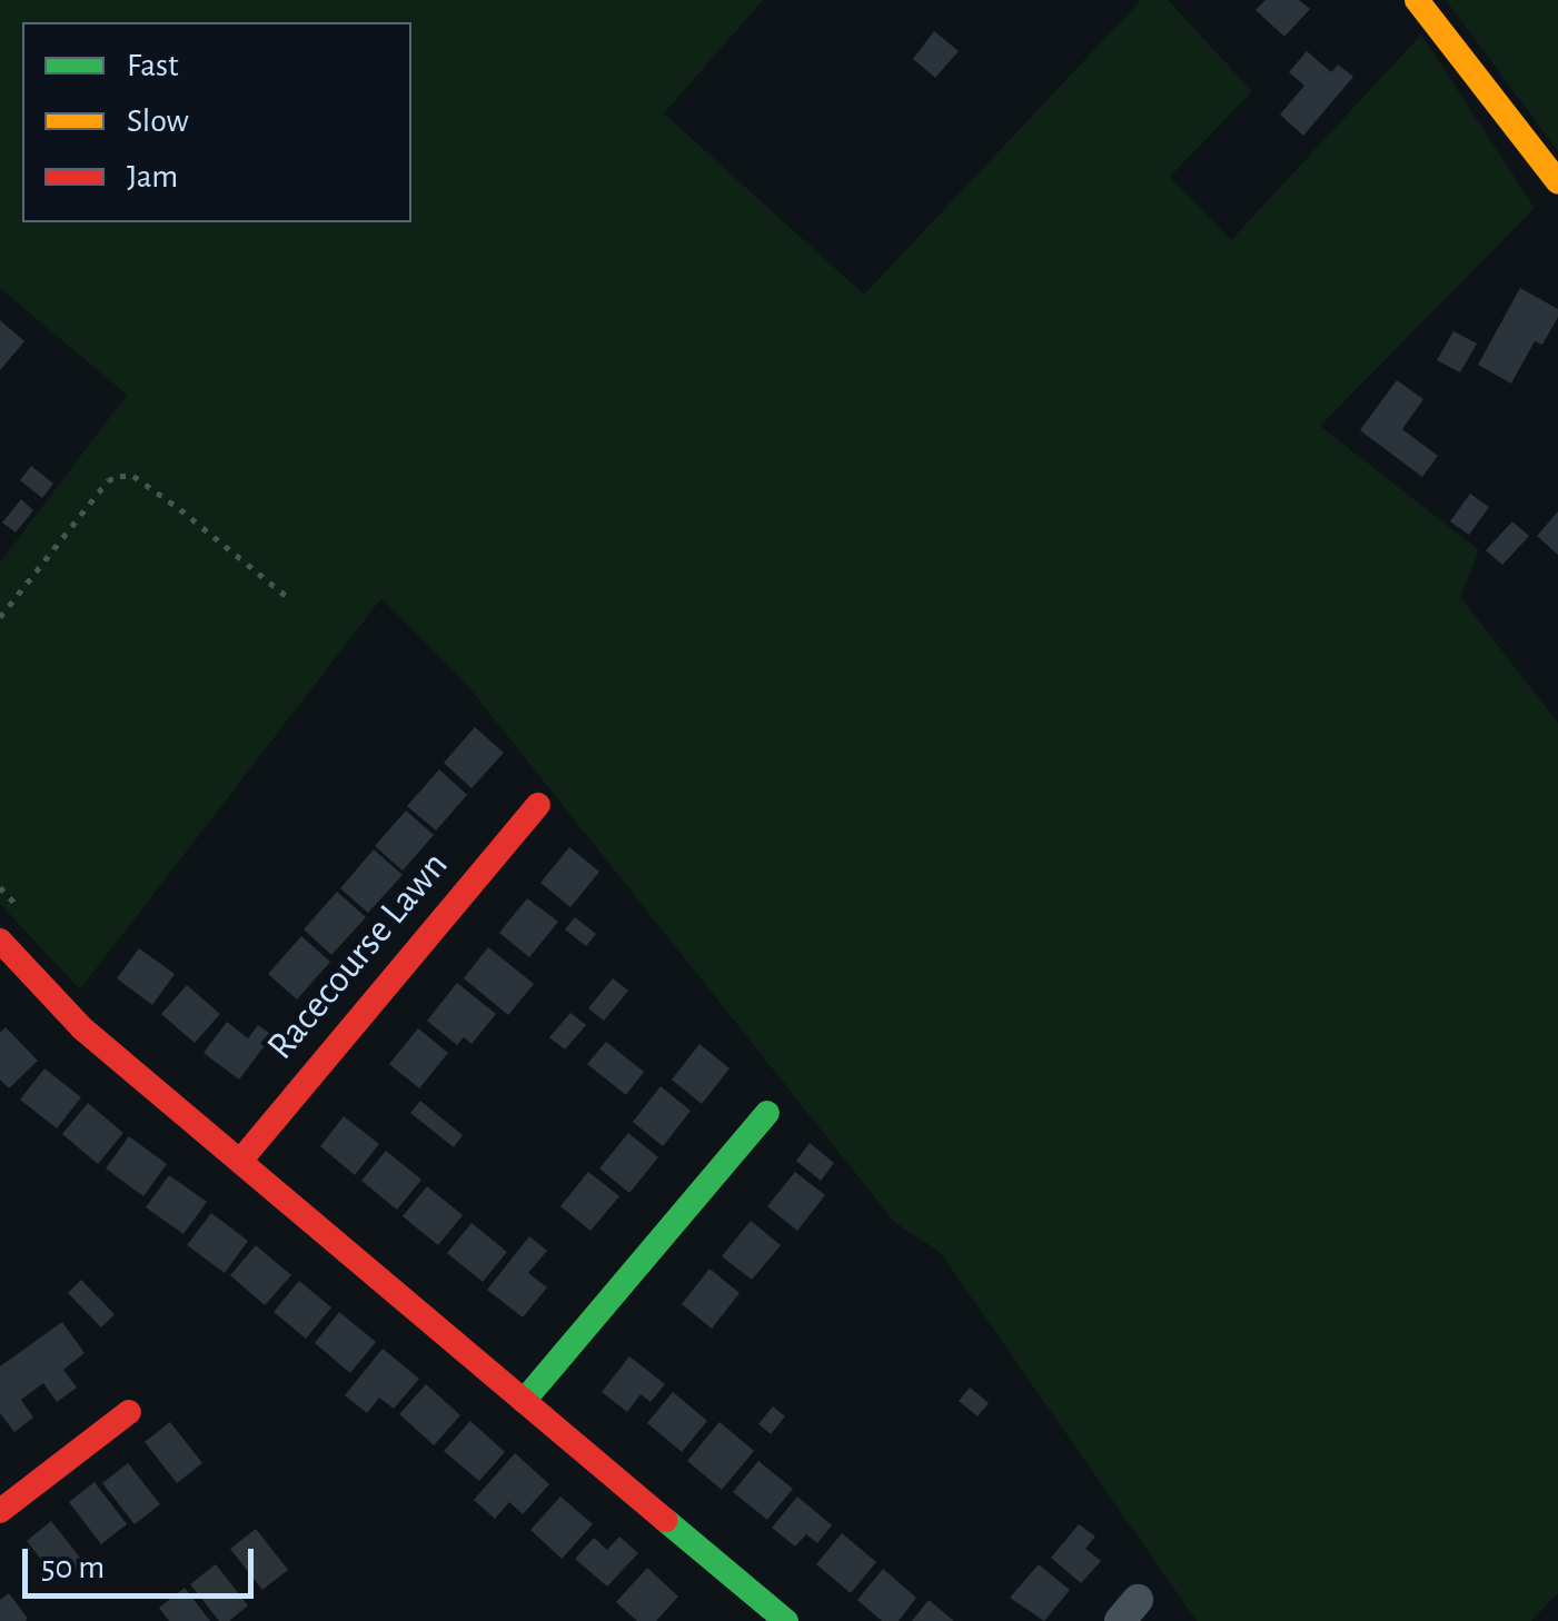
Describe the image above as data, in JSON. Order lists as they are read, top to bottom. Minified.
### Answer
{"streets":{"street":["Racecourse Lawn"]},"legend":["Fast","Slow","Jam"],"scale_bar":"50 m"}
